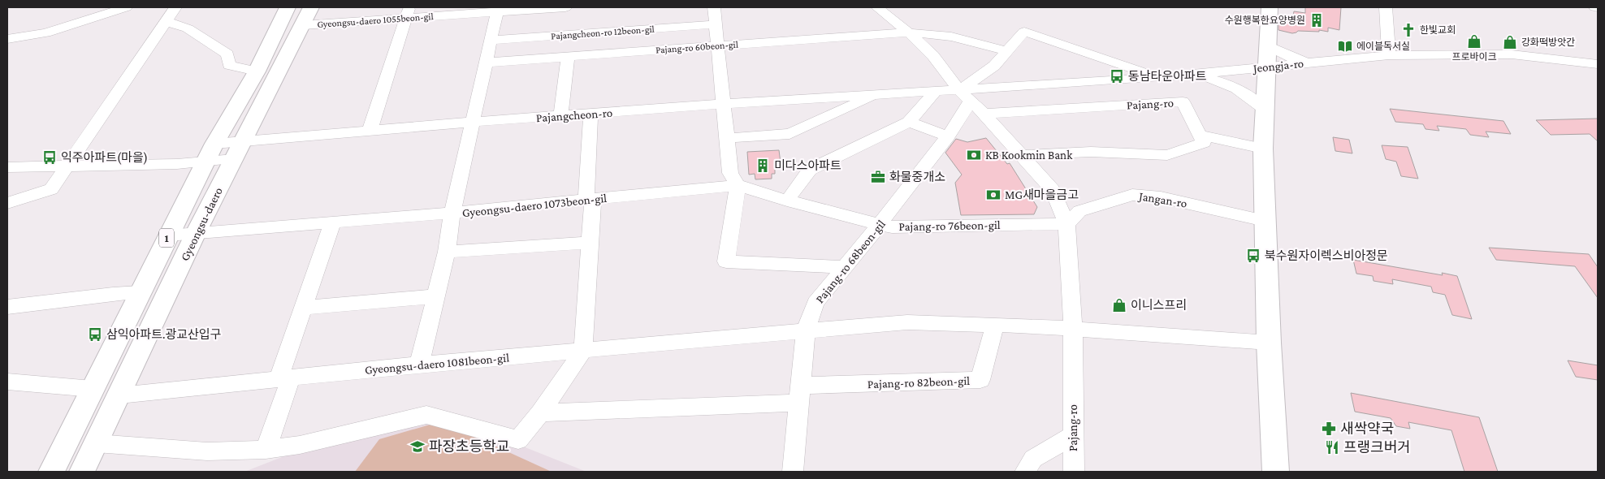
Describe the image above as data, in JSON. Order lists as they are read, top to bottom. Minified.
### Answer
{"streets":{"main road":["Gyeongsu-daero","1"],"street":["Gyeongsu-daero 1055beon-gil","Pajangcheon-ro 12beon-gil","Pajang-ro 60beon-gil","Jeongja-ro","Pajang-ro","Pajangcheon-ro","Jangan-ro","Gyeongsu-daero 1073beon-gil","Pajang-ro 76beon-gil","Pajang-ro 68beon-gil","Gyeongsu-daero 1081beon-gil","Pajang-ro 82beon-gil"]},"crossings":[["Gyeongsu-daero 1055beon-gil","Gyeongsu-daero"],["Pajang-ro 60beon-gil","Pajang-ro"],["Jeongja-ro","Pajang-ro"],["Jeongja-ro","Pajangcheon-ro"],["Jeongja-ro","Pajang-ro 68beon-gil"],["Pajang-ro","Pajangcheon-ro"],["Pajang-ro","Jangan-ro"],["Pajang-ro","Pajang-ro 76beon-gil"],["Pajang-ro","Pajang-ro 68beon-gil"],["Pajangcheon-ro","Gyeongsu-daero"],["Pajangcheon-ro","Pajang-ro 68beon-gil"],["Jangan-ro","Pajang-ro 76beon-gil"],["Gyeongsu-daero 1073beon-gil","Gyeongsu-daero"],["Gyeongsu-daero 1073beon-gil","Pajang-ro 76beon-gil"],["Gyeongsu-daero","Gyeongsu-daero 1081beon-gil"],["Pajang-ro 76beon-gil","Pajang-ro 68beon-gil"],["Pajang-ro 68beon-gil","Gyeongsu-daero 1081beon-gil"],["Pajang-ro 68beon-gil","Pajang-ro 82beon-gil"]],"places":{"building":["수원행복한요양병원","미다스아파트"],"church":["한빛교회"],"shop":["프로바이크","강화떡방앗간","이니스프리"],"library":["에이블독서실"],"bus stop":["동남타운아파트","익주아파트(마을)","북수원자이렉스비아정문","삼익아파트.광교산입구"],"bank":["KB Kookmin Bank","MG새마을금고"],"office":["화물중개소"],"pharmacy":["새싹약국"],"school or university":["파장초등학교"],"restaurant":["프랭크버거"]}}
